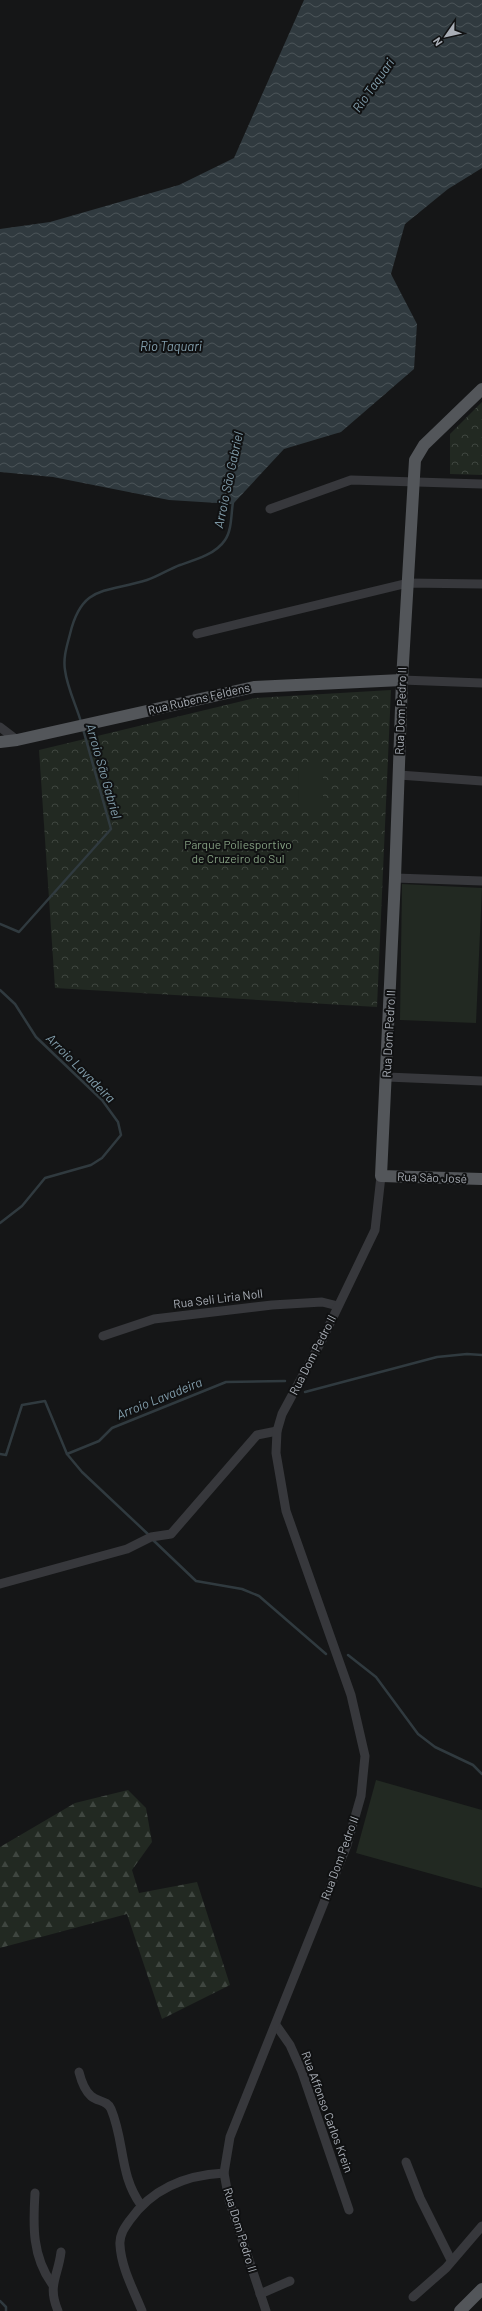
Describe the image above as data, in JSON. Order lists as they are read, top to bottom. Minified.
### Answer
{"streets":{"main road":["Rua Rubens Feldens","Rua Dom Pedro II","Rua São José"],"street":["Rua Seli Liria Noll","Rua Affonso Carlos Krein"]},"crossings":[["Rua Rubens Feldens","Rua Dom Pedro II"],["Rua Dom Pedro II","Rua São José"],["Rua Dom Pedro II","Rua Seli Liria Noll"],["Rua Dom Pedro II","Rua Affonso Carlos Krein"]],"water":["Rio Taquari","Arroio São Gabriel","Arroio Lavadeira"],"parks":["Parque Poliesportivo de Cruzeiro do Sul"],"north":"bottom left"}
